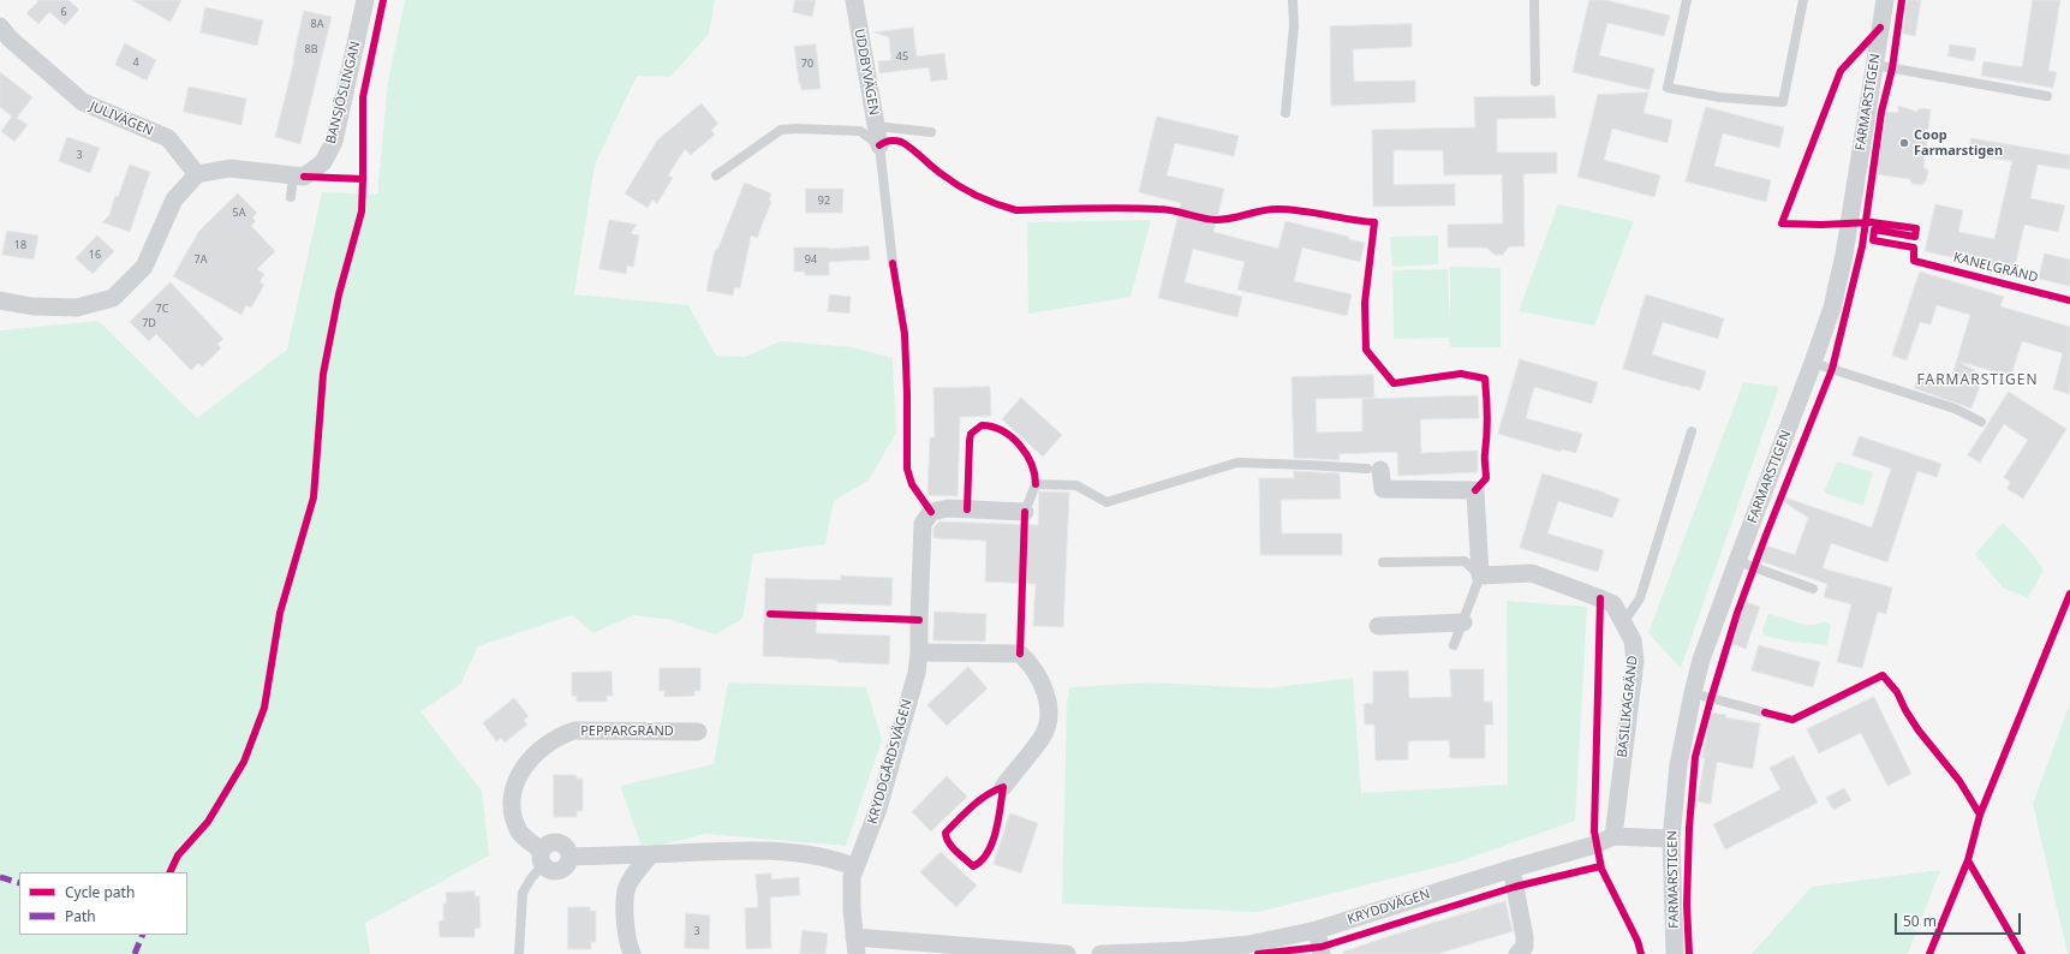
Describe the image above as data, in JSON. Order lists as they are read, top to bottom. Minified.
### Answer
{"streets":{"street":["UDDBYVÄGEN","BANSJÖSLINGAN","FARMARSTIGEN","JULIVÄGEN","BASILIKAGRÄND","PEPPARGRÄND","KRYDDGÅRDSVÄGEN","KRYDDVÄGEN"],"cycle path":["KANELGRÄND"]},"crossings":[["BANSJÖSLINGAN","JULIVÄGEN"],["FARMARSTIGEN","KRYDDVÄGEN"],["BASILIKAGRÄND","KRYDDVÄGEN"]],"districts":["FARMARSTIGEN"],"places":["Coop Farmarstigen"],"house_numbers":["6","8A","8B","45","4","70","3","92","5A","18","16","7A","94","7C","7D","3"],"legend":["Cycle path","Path"],"scale_bar":"50 m"}
